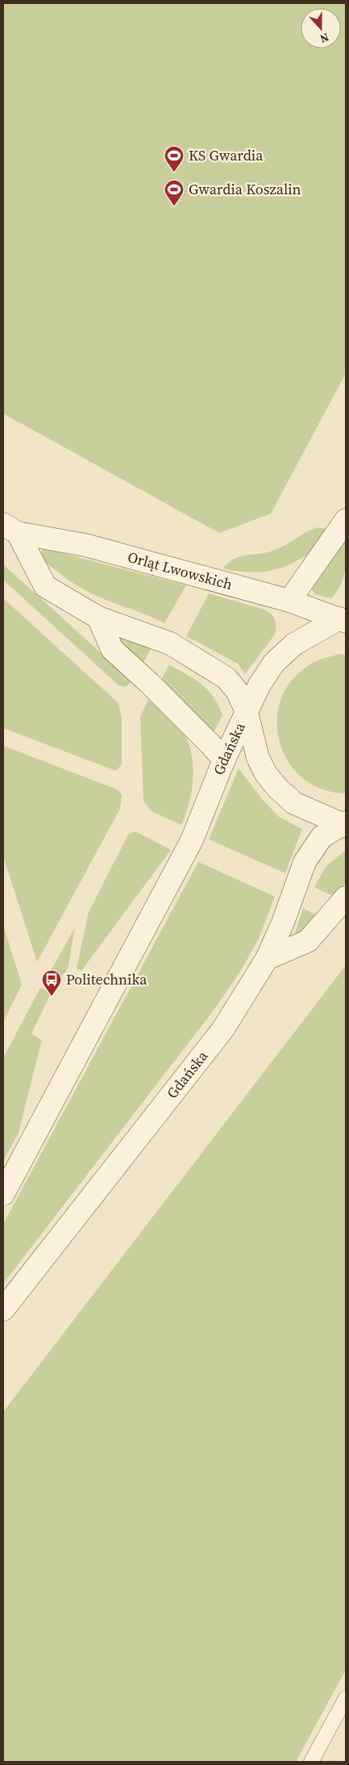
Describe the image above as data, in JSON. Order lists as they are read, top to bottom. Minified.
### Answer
{"streets":{"main road":["Orląt Lwowskich","Gdańska"]},"crossings":[["Orląt Lwowskich","Gdańska"]],"places":{"sports":["KS Gwardia","Gwardia Koszalin"],"bus stop":["Politechnika"]},"north":"bottom"}
